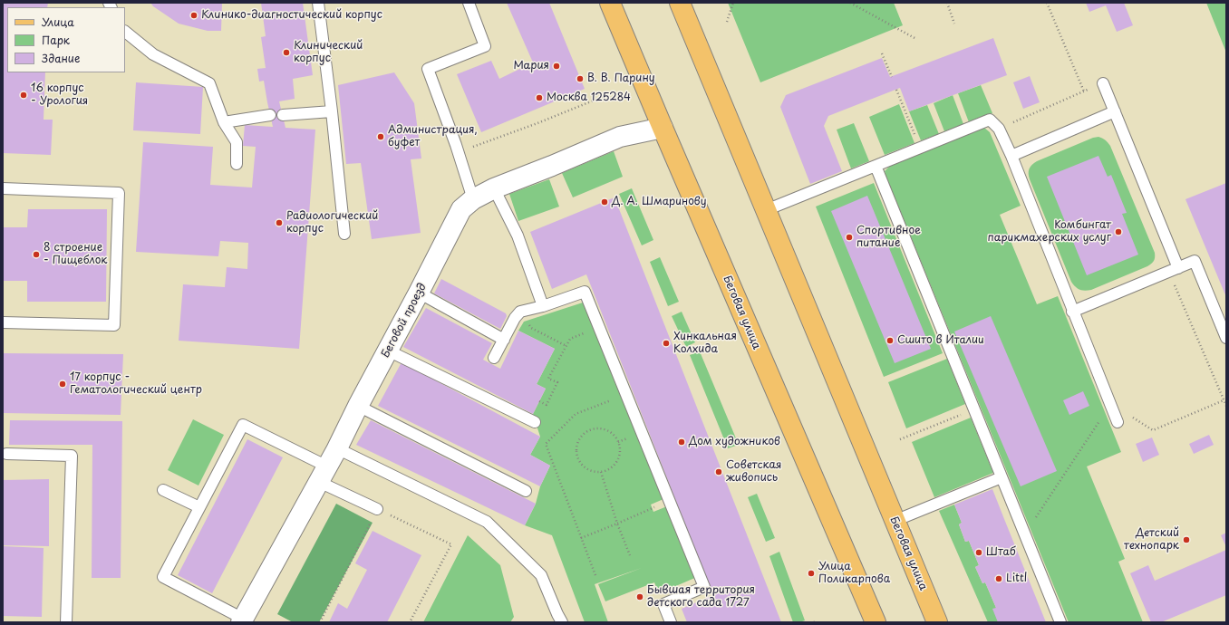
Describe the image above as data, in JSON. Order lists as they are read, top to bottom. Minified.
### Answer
{"streets":{"main road":["Беговая улица"],"street":["Беговой проезд"]},"places":["Клинико-диагностический корпус","Клинический корпус","Мария","В. В. Парину","16 корпус - Урология","Москва 125284","Администрация, буфет","Д. А. Шмаринову","Радиологический корпус","Комбингат парикмахерских услуг","Спортивное питание","8 строение - Пищеблок","Сшито в Италии","Хинкальная Колхида","17 корпус - Гематологический центр","Дом художников","Советская живопись","Детский технопарк","Штаб","Улица Поликарпова","Littl","Бывшая территория детского сада 1727"],"legend":["Улица","Парк","Здание"]}
